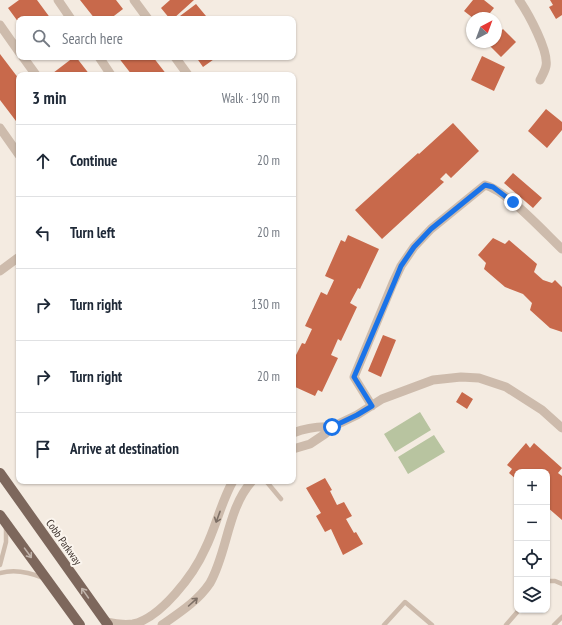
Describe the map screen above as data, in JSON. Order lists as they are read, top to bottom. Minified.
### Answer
{"streets":{"main road":["Cobb Parkway"]},"north":"top right","page":{"search":"Search here","heading":["3 min","Walk · 190 m"],"list":[["Continue","20 m"],["Turn left","20 m"],["Turn right","130 m"],["Turn right","20 m"],"Arrive at destination"],"map_buttons":["+","−"]}}
